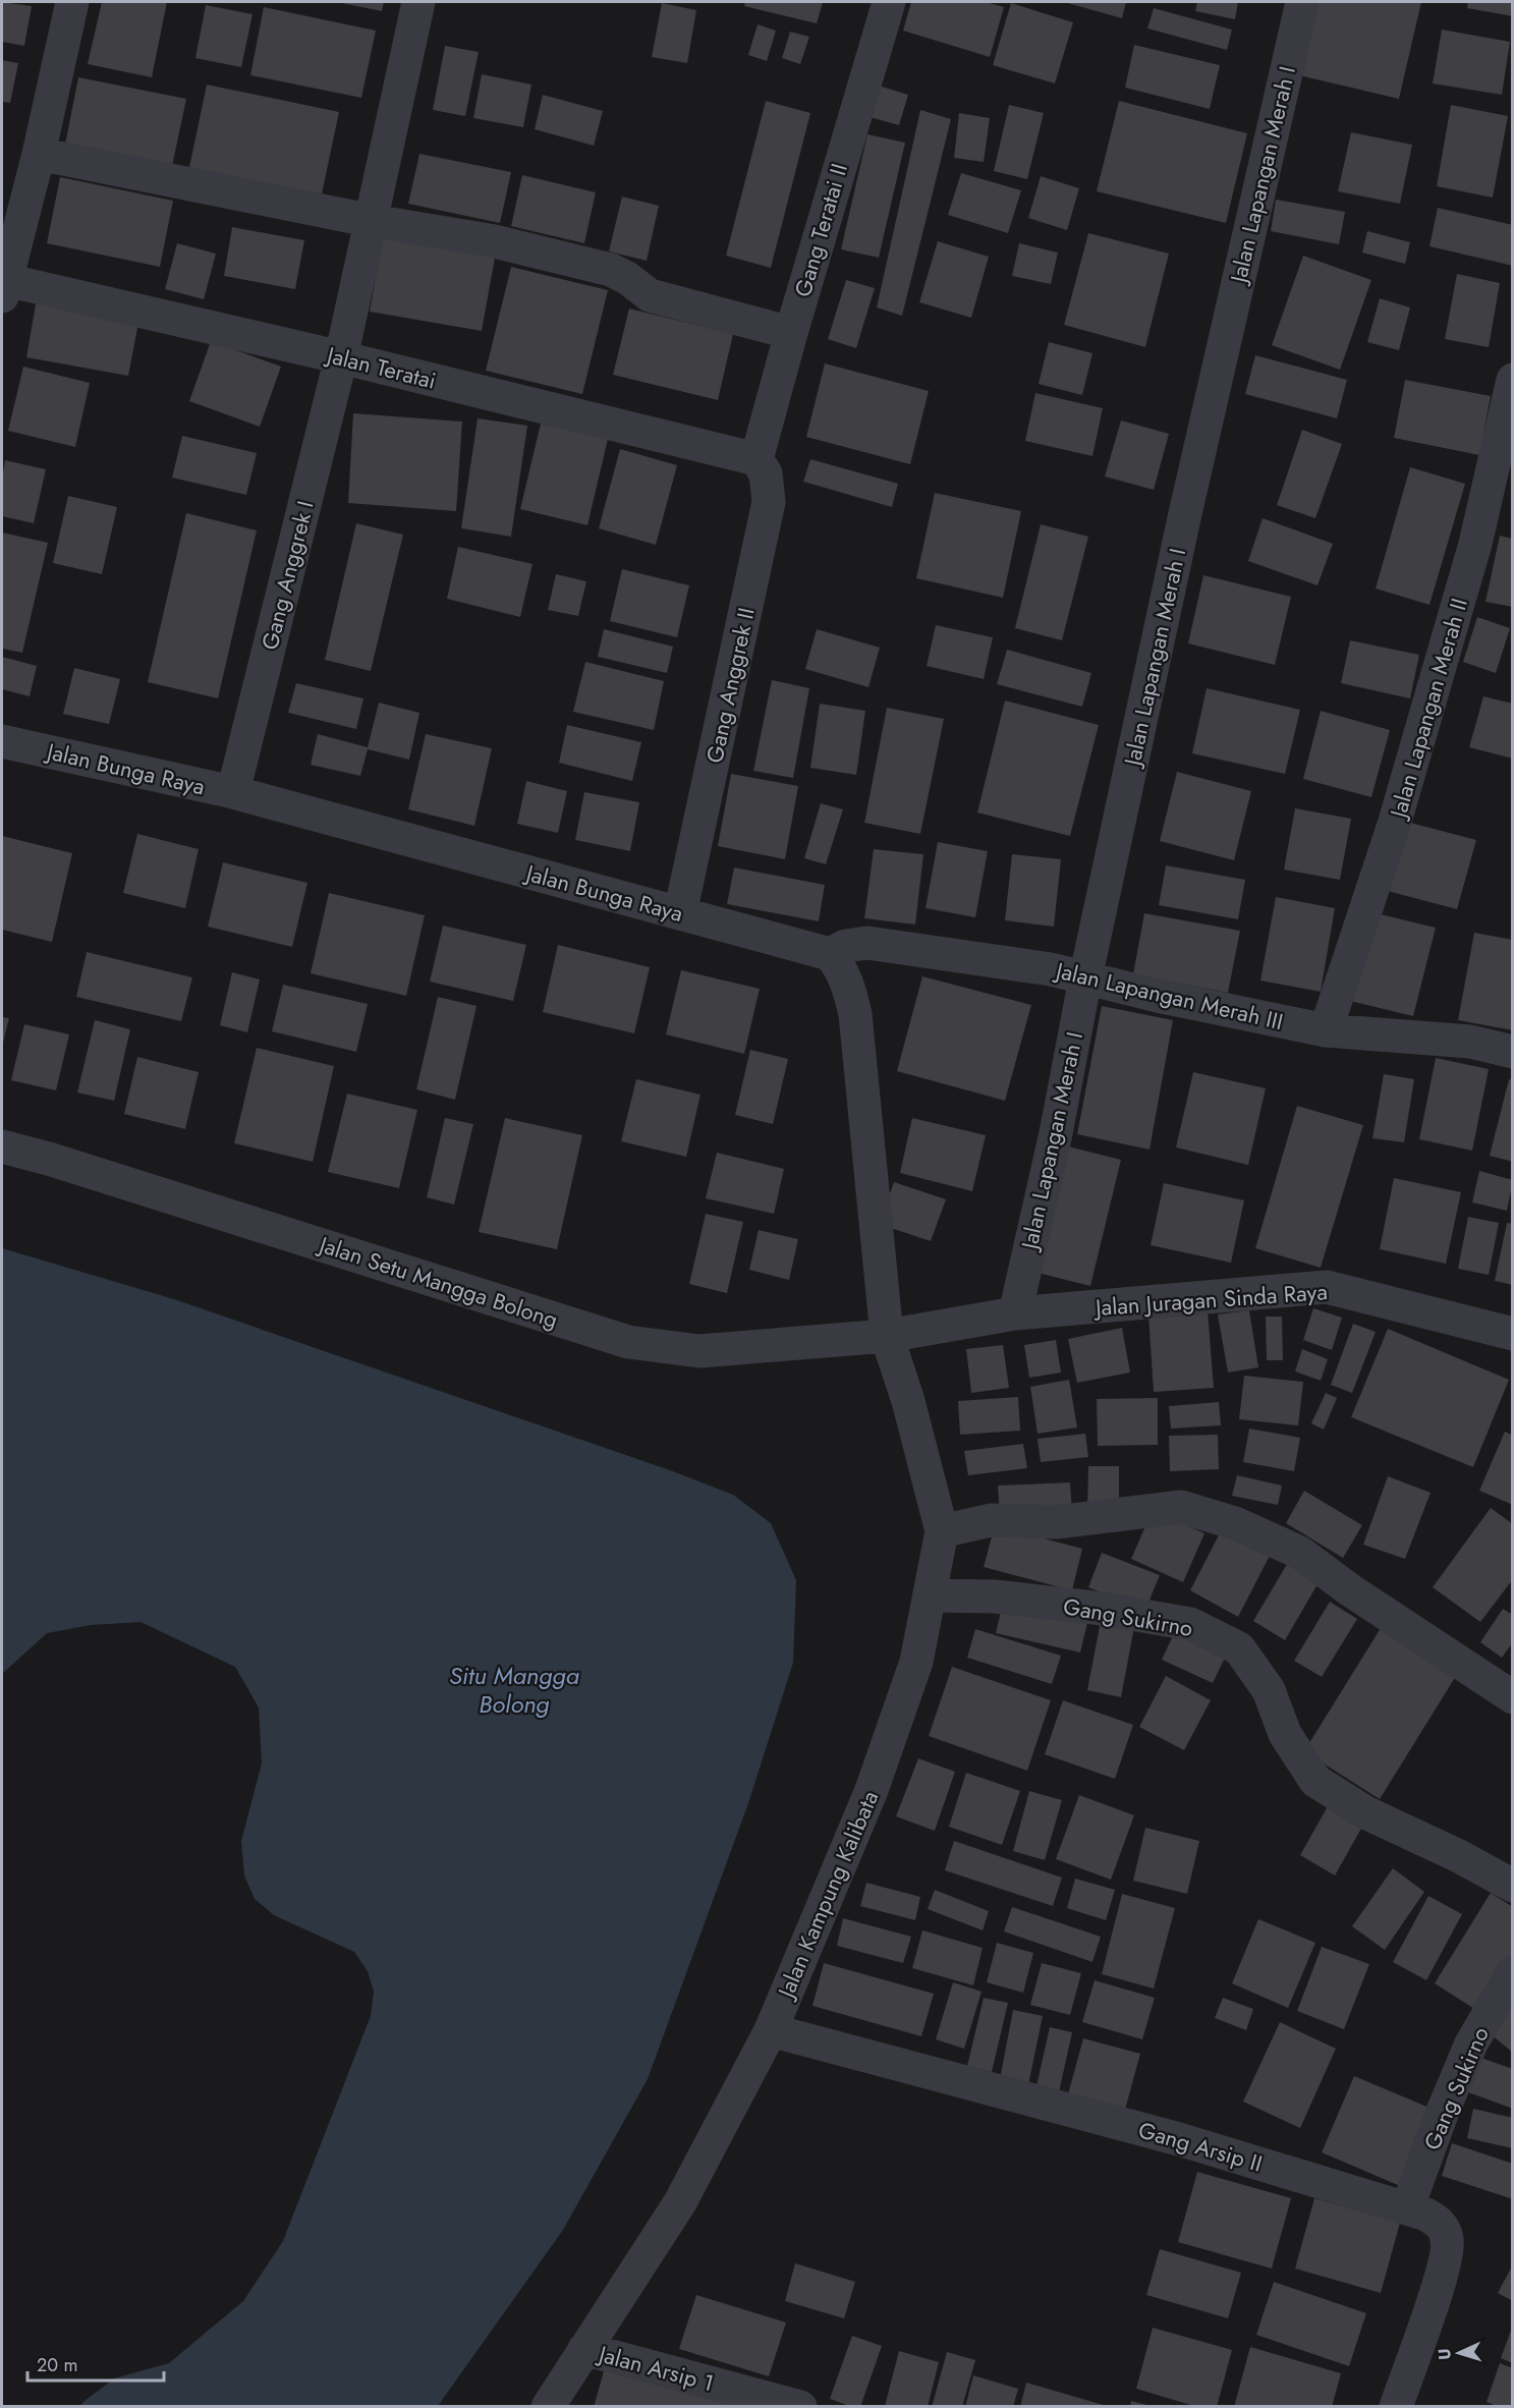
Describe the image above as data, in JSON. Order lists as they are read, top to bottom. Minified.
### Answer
{"streets":{"street":["Jalan Lapangan Merah I","Gang Teratai II","Jalan Teratai","Gang Anggrek I","Gang Anggrek II","Jalan Lapangan Merah II","Jalan Bunga Raya","Jalan Lapangan Merah III","Jalan Setu Mangga Bolong","Jalan Juragan Sinda Raya","Gang Sukirno","Jalan Kampung Kalibata","Gang Arsip II","Jalan Arsip 1"]},"crossings":[["Jalan Lapangan Merah I","Jalan Lapangan Merah III"],["Jalan Lapangan Merah I","Jalan Setu Mangga Bolong"],["Jalan Lapangan Merah I","Jalan Juragan Sinda Raya"],["Gang Teratai II","Jalan Teratai"],["Gang Teratai II","Gang Anggrek II"],["Jalan Teratai","Gang Anggrek I"],["Jalan Teratai","Gang Anggrek II"],["Gang Anggrek I","Jalan Bunga Raya"],["Gang Anggrek II","Jalan Bunga Raya"],["Jalan Lapangan Merah II","Jalan Lapangan Merah III"],["Jalan Bunga Raya","Jalan Lapangan Merah III"],["Jalan Setu Mangga Bolong","Jalan Juragan Sinda Raya"],["Jalan Setu Mangga Bolong","Jalan Kampung Kalibata"],["Gang Sukirno","Jalan Kampung Kalibata"],["Gang Sukirno","Gang Arsip II"],["Jalan Kampung Kalibata","Gang Arsip II"],["Jalan Kampung Kalibata","Jalan Arsip 1"]],"water":["Situ Mangga Bolong"],"scale_bar":"20 m","north":"left"}
